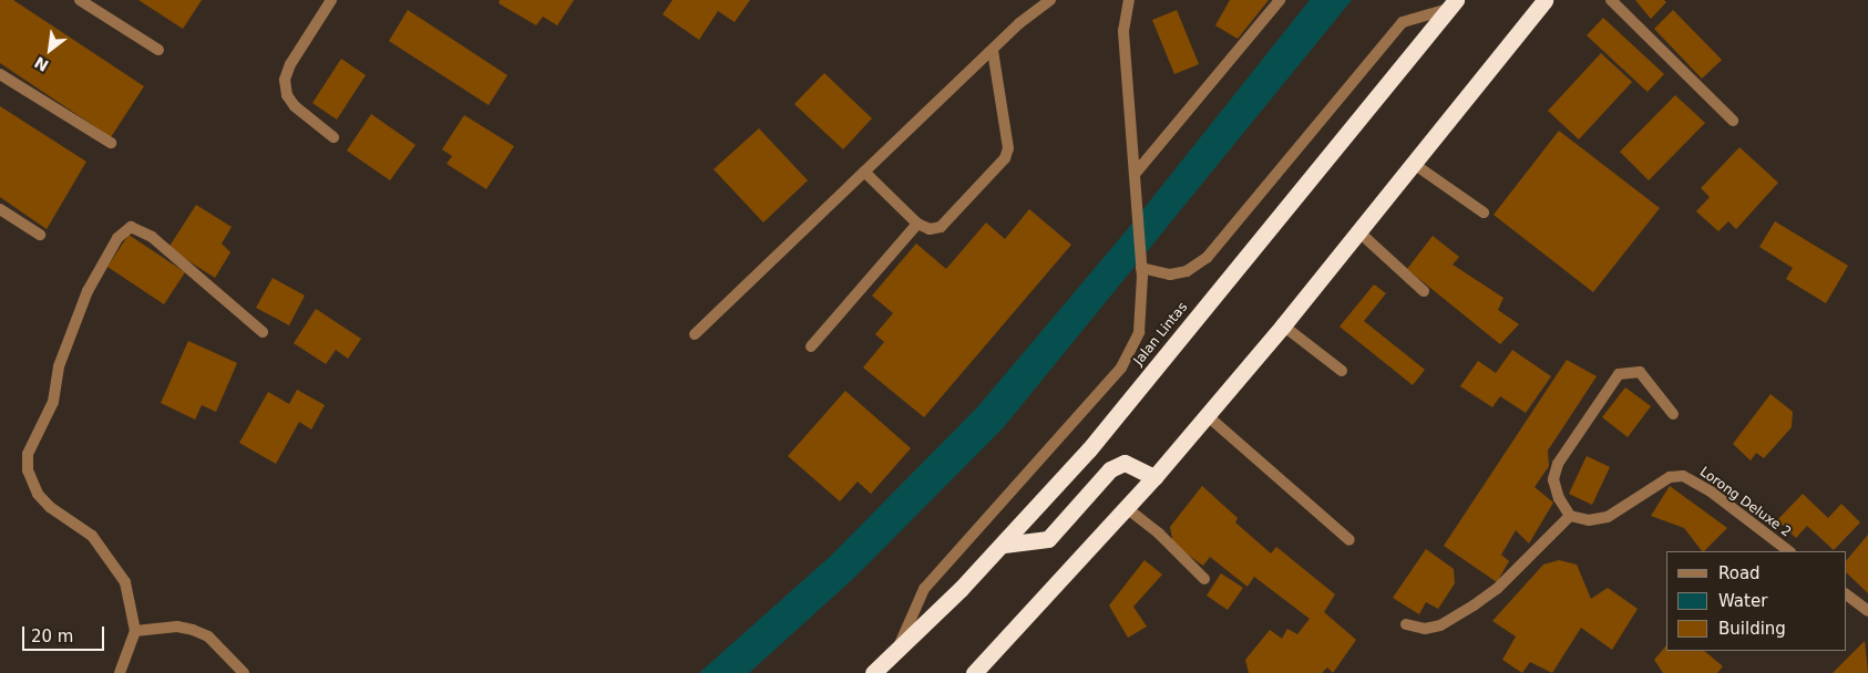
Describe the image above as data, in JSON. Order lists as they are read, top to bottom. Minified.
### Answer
{"streets":{"highway":["Jalan Lintas"],"street":["Lorong Deluxe 2"]},"legend":["Road","Water","Building"],"scale_bar":"20 m","north":"bottom left"}
